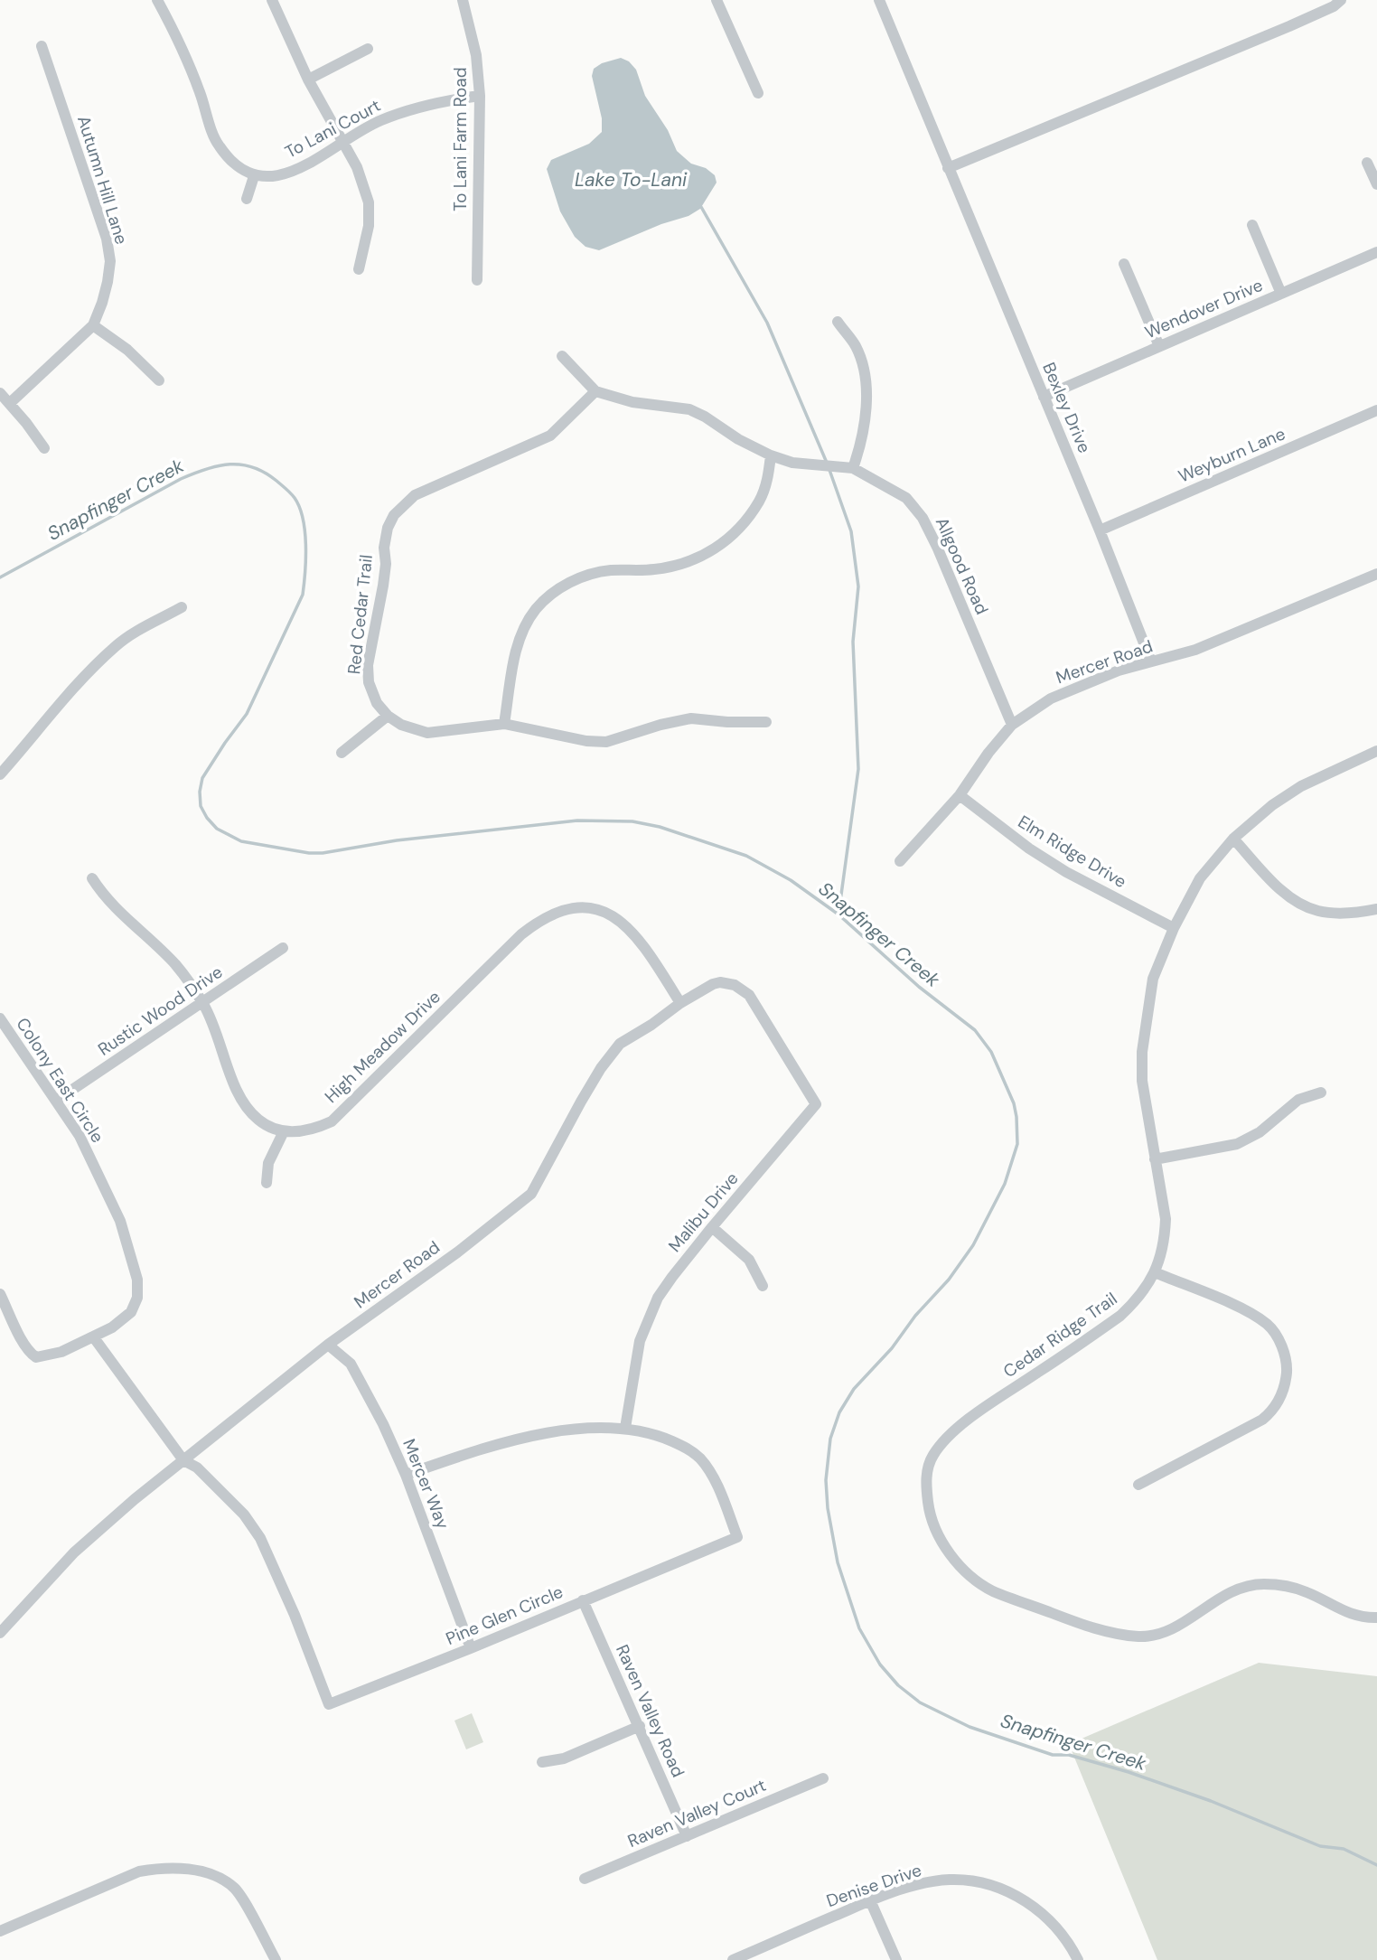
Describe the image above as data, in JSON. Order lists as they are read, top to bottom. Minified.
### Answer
{"streets":{"street":["To Lani Court","To Lani Farm Road","Autumn Hill Lane","Wendover Drive","Bexley Drive","Weyburn Lane","Allgood Road","Red Cedar Trail","Mercer Road","Elm Ridge Drive","Rustic Wood Drive","High Meadow Drive","Colony East Circle","Malibu Drive","Cedar Ridge Trail","Mercer Way","Pine Glen Circle","Raven Valley Road","Raven Valley Court","Denise Drive"]},"crossings":[["To Lani Court","To Lani Farm Road"],["Wendover Drive","Bexley Drive"],["Bexley Drive","Weyburn Lane"],["Bexley Drive","Mercer Road"],["Allgood Road","Red Cedar Trail"],["Allgood Road","Mercer Road"],["Mercer Road","Elm Ridge Drive"],["Mercer Road","High Meadow Drive"],["Mercer Road","Malibu Drive"],["Mercer Road","Mercer Way"],["Mercer Road","Pine Glen Circle"],["Elm Ridge Drive","Cedar Ridge Trail"],["Rustic Wood Drive","Colony East Circle"],["Colony East Circle","Pine Glen Circle"],["Malibu Drive","Pine Glen Circle"],["Mercer Way","Pine Glen Circle"],["Pine Glen Circle","Raven Valley Road"],["Raven Valley Road","Raven Valley Court"]],"water":["Lake To-Lani","Snapfinger Creek"]}
